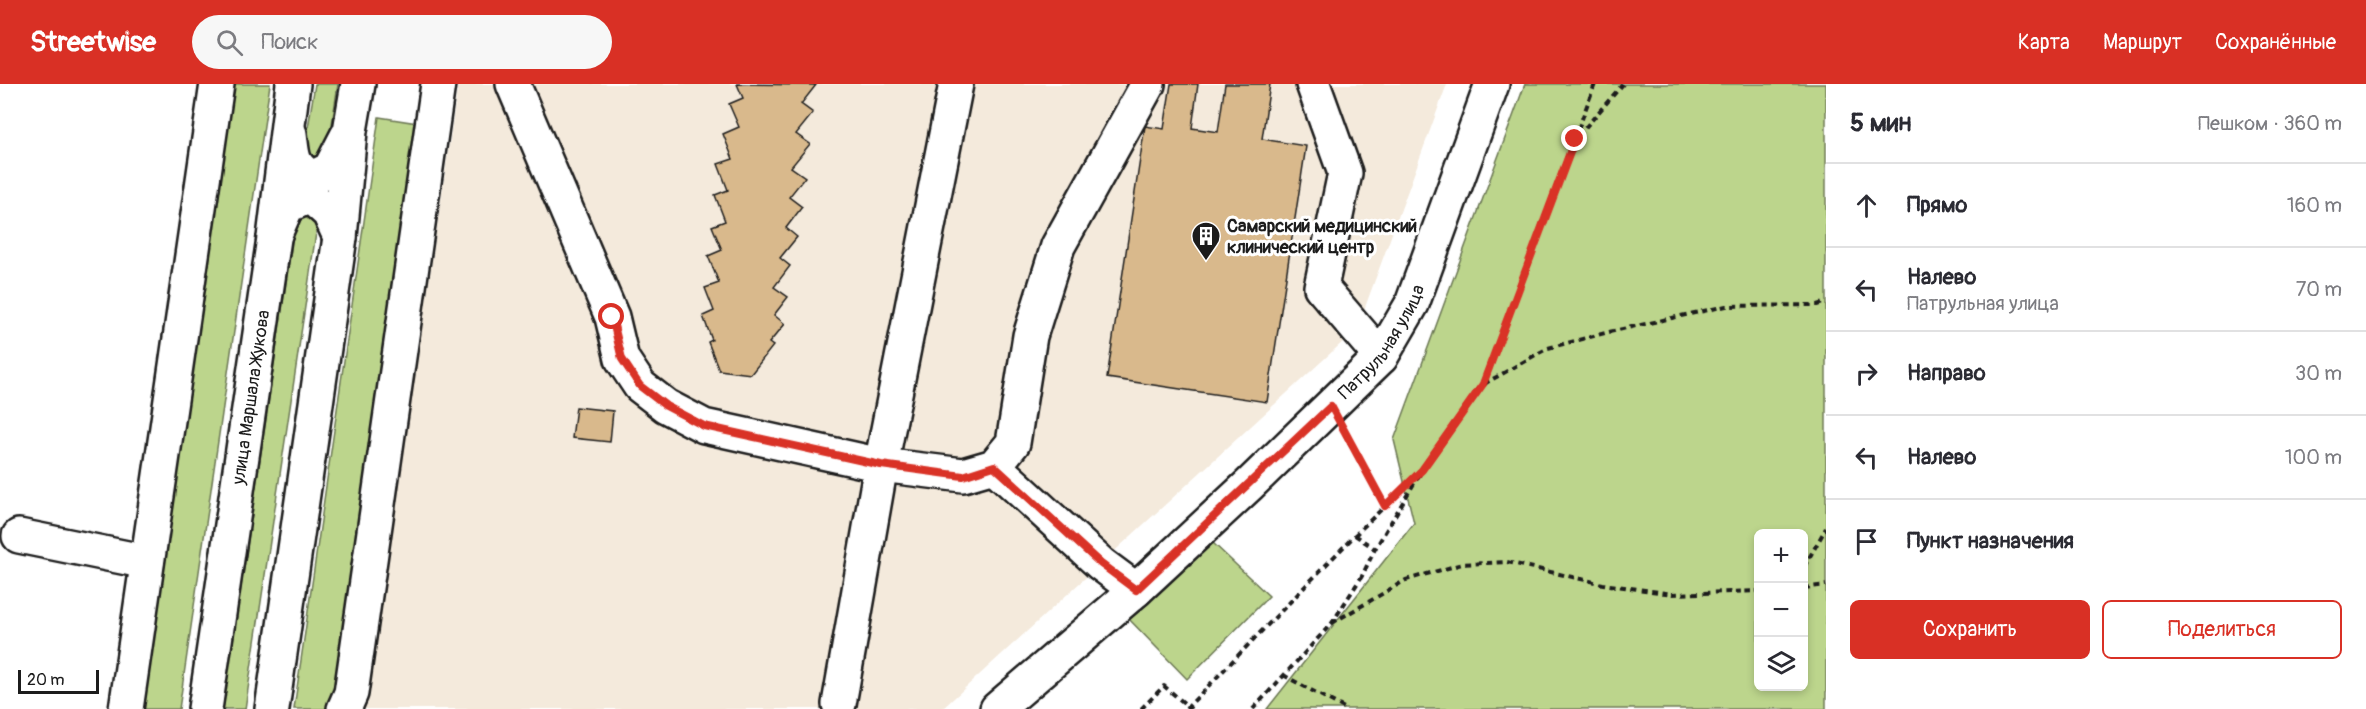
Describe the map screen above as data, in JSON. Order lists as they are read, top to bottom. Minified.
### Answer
{"streets":{"main road":["Патрульная улица","улица Маршала Жукова"]},"places":{"building":["Самарский медицинский клинический центр"]},"scale_bar":"20 m","page":{"header":"Streetwise","search":"Поиск","nav":["Карта","Маршрут","Сохранённые"],"heading":["5 мин","Пешком · 360 m"],"list":[["Прямо","160 m"],["Налево","Патрульная улица","70 m"],["Направо","30 m"],["Налево","100 m"],"Пункт назначения"],"map_buttons":["+","−"],"buttons":["Сохранить","Поделиться"],"scale":"20 m"}}
